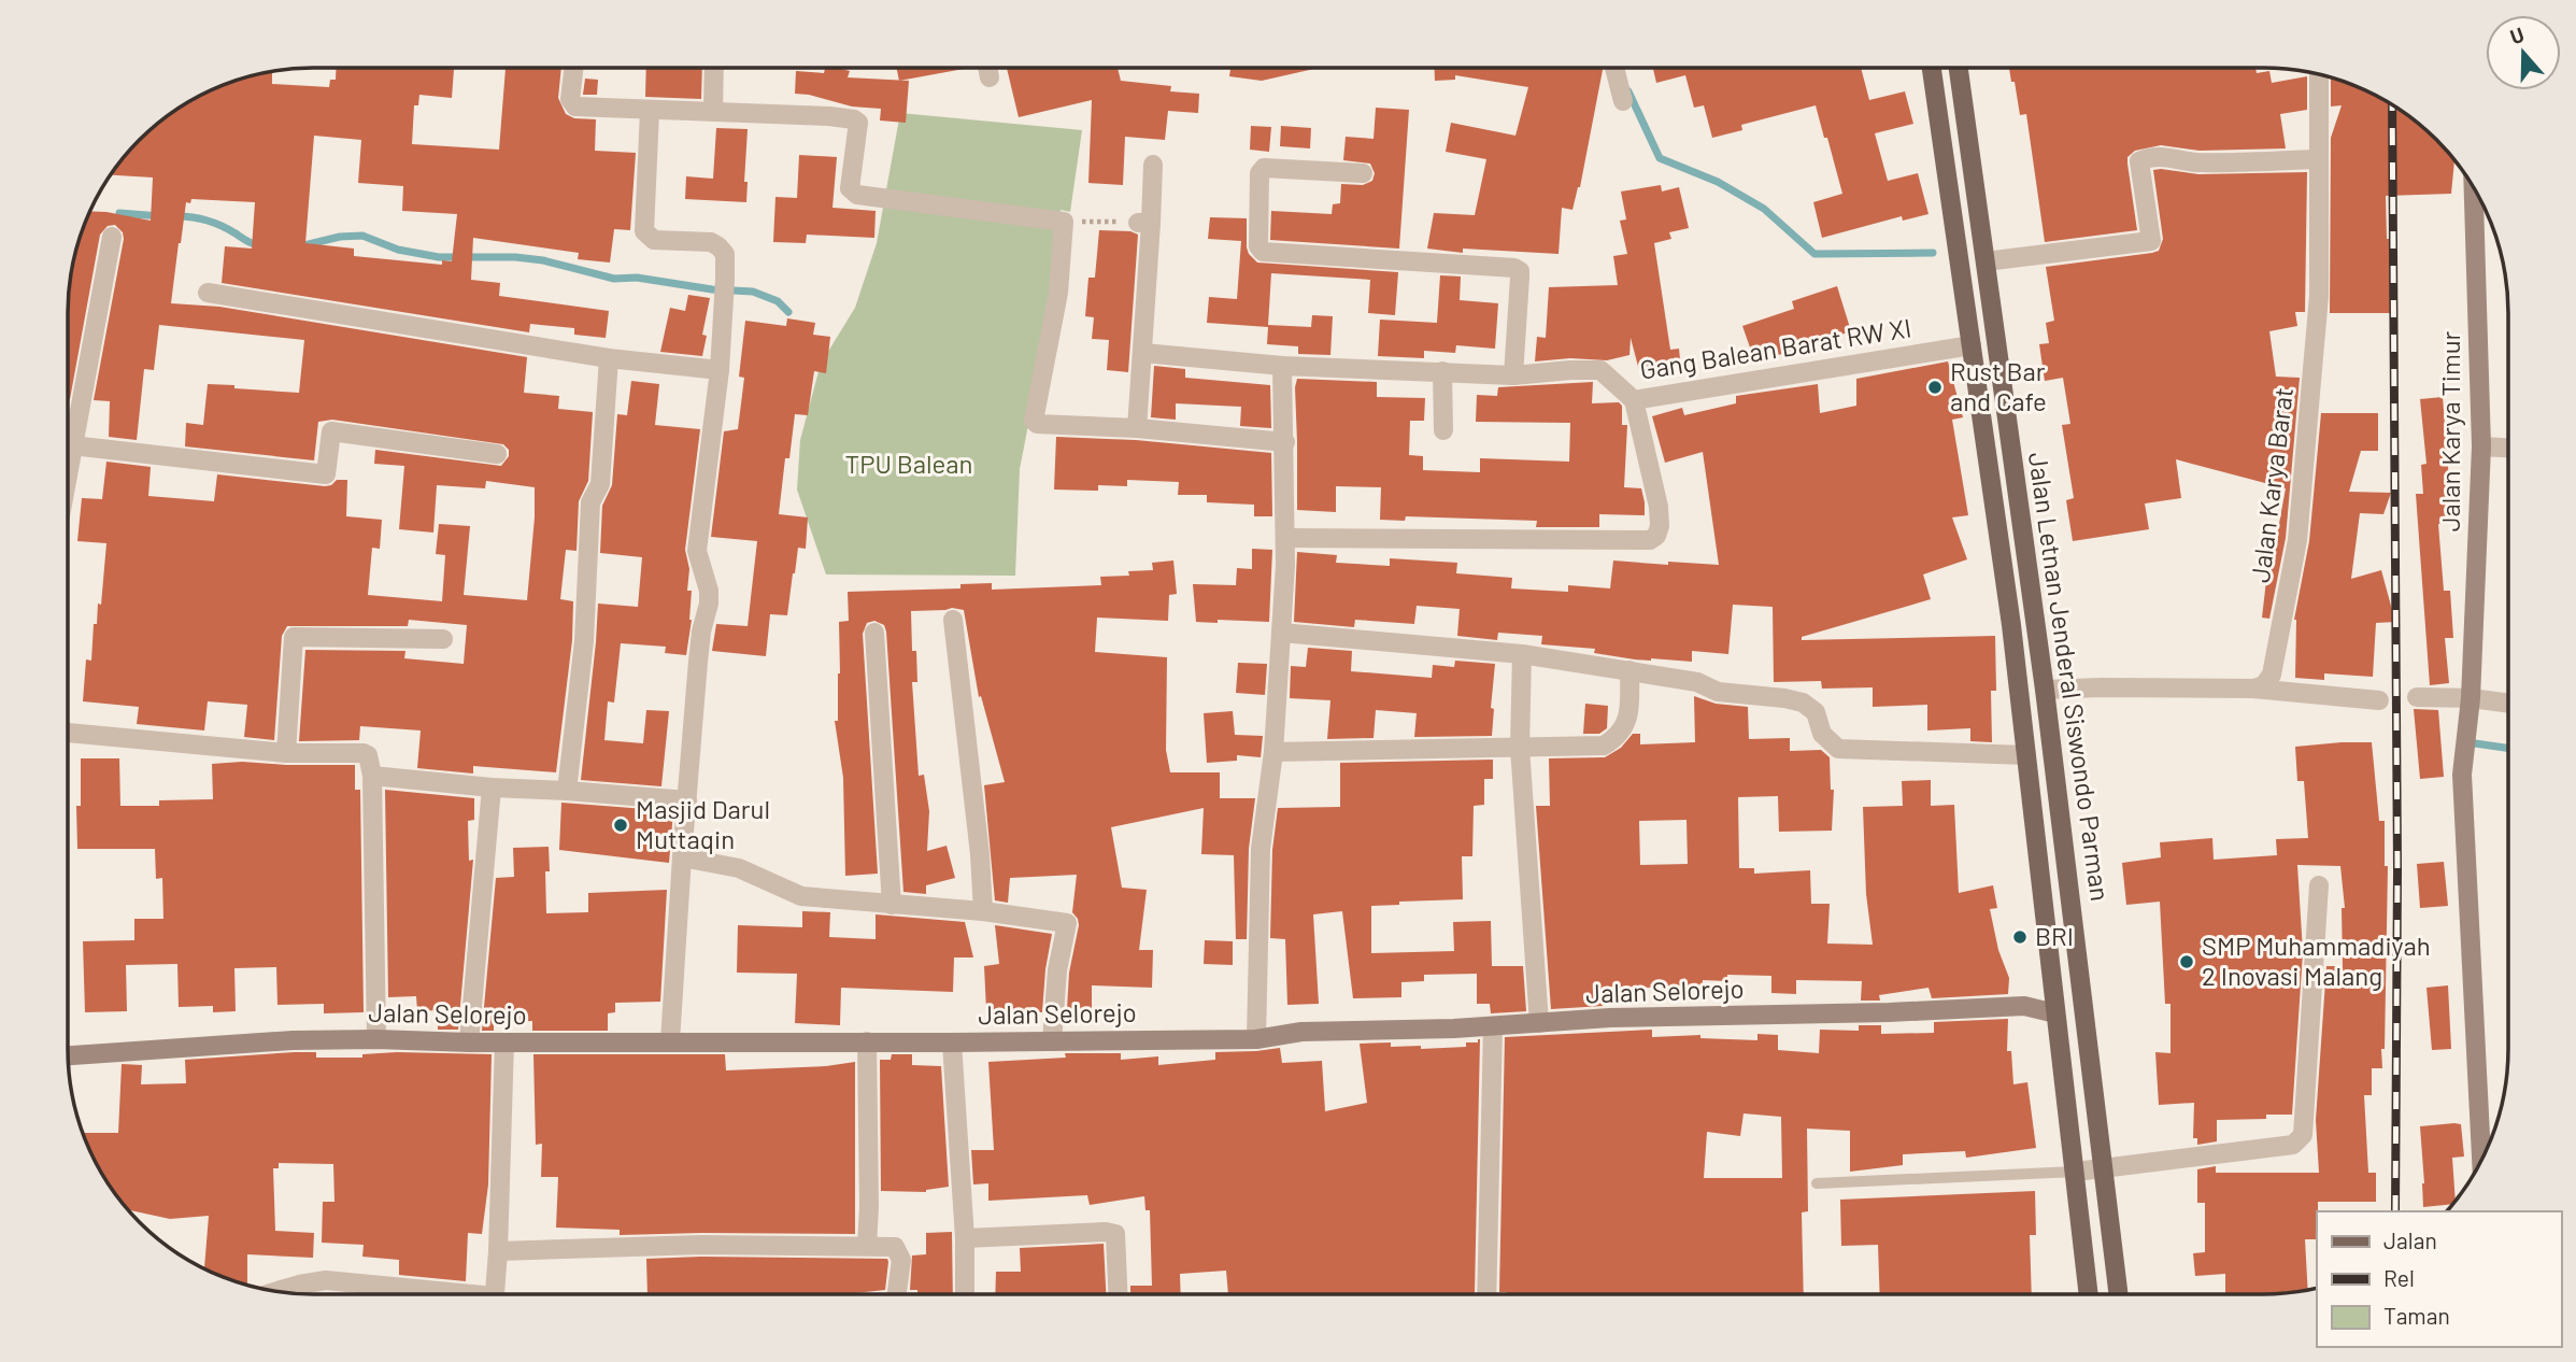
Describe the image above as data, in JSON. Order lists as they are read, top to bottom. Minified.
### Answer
{"streets":{"main road":["Jalan Letnan Jenderal Siswondo Parman"],"street":["Gang Balean Barat RW XI","Jalan Karya Timur","Jalan Karya Barat","Jalan Selorejo"]},"crossings":[["Gang Balean Barat RW XI","Jalan Letnan Jenderal Siswondo Parman"],["Jalan Letnan Jenderal Siswondo Parman","Jalan Selorejo"]],"parks":["TPU Balean"],"places":["Rust Bar and Cafe","Masjid Darul Muttaqin","BRI","SMP Muhammadiyah 2 Inovasi Malang"],"legend":["Jalan","Rel","Taman"],"north":"top"}
